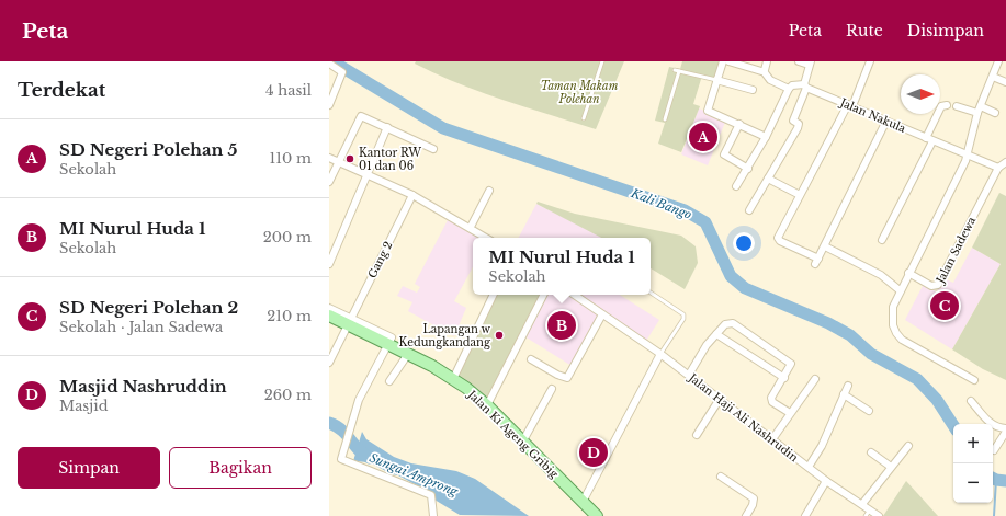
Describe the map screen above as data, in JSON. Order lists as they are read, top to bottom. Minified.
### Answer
{"streets":{"main road":["Jalan Ki Ageng Gribig"],"street":["Jalan Nakula","Jalan Sadewa","Gang 2","Jalan Haji Ali Nashrudin"]},"crossings":[["Gang 2","Jalan Ki Ageng Gribig"]],"water":["Kali Bango","Sungai Amprong"],"parks":["Taman Makam Polehan"],"places":["Kantor RW 01 dan 06","Lapangan w Kedungkandang"],"north":"right","page":{"header":"Peta","nav":["Peta","Rute","Disimpan"],"heading":["Terdekat","4 hasil"],"list":[{"mark":"A","name":"SD Negeri Polehan 5","note":"Sekolah","value":"110 m"},{"mark":"B","name":"MI Nurul Huda 1","note":"Sekolah","value":"200 m"},{"mark":"C","name":"SD Negeri Polehan 2","note":"Sekolah · Jalan Sadewa","value":"210 m"},{"mark":"D","name":"Masjid Nashruddin","note":"Masjid","value":"260 m"}],"pins":["A","C","B","D"],"popup":["MI Nurul Huda 1","Sekolah"],"map_buttons":["+","−"],"buttons":["Simpan","Bagikan"]}}
